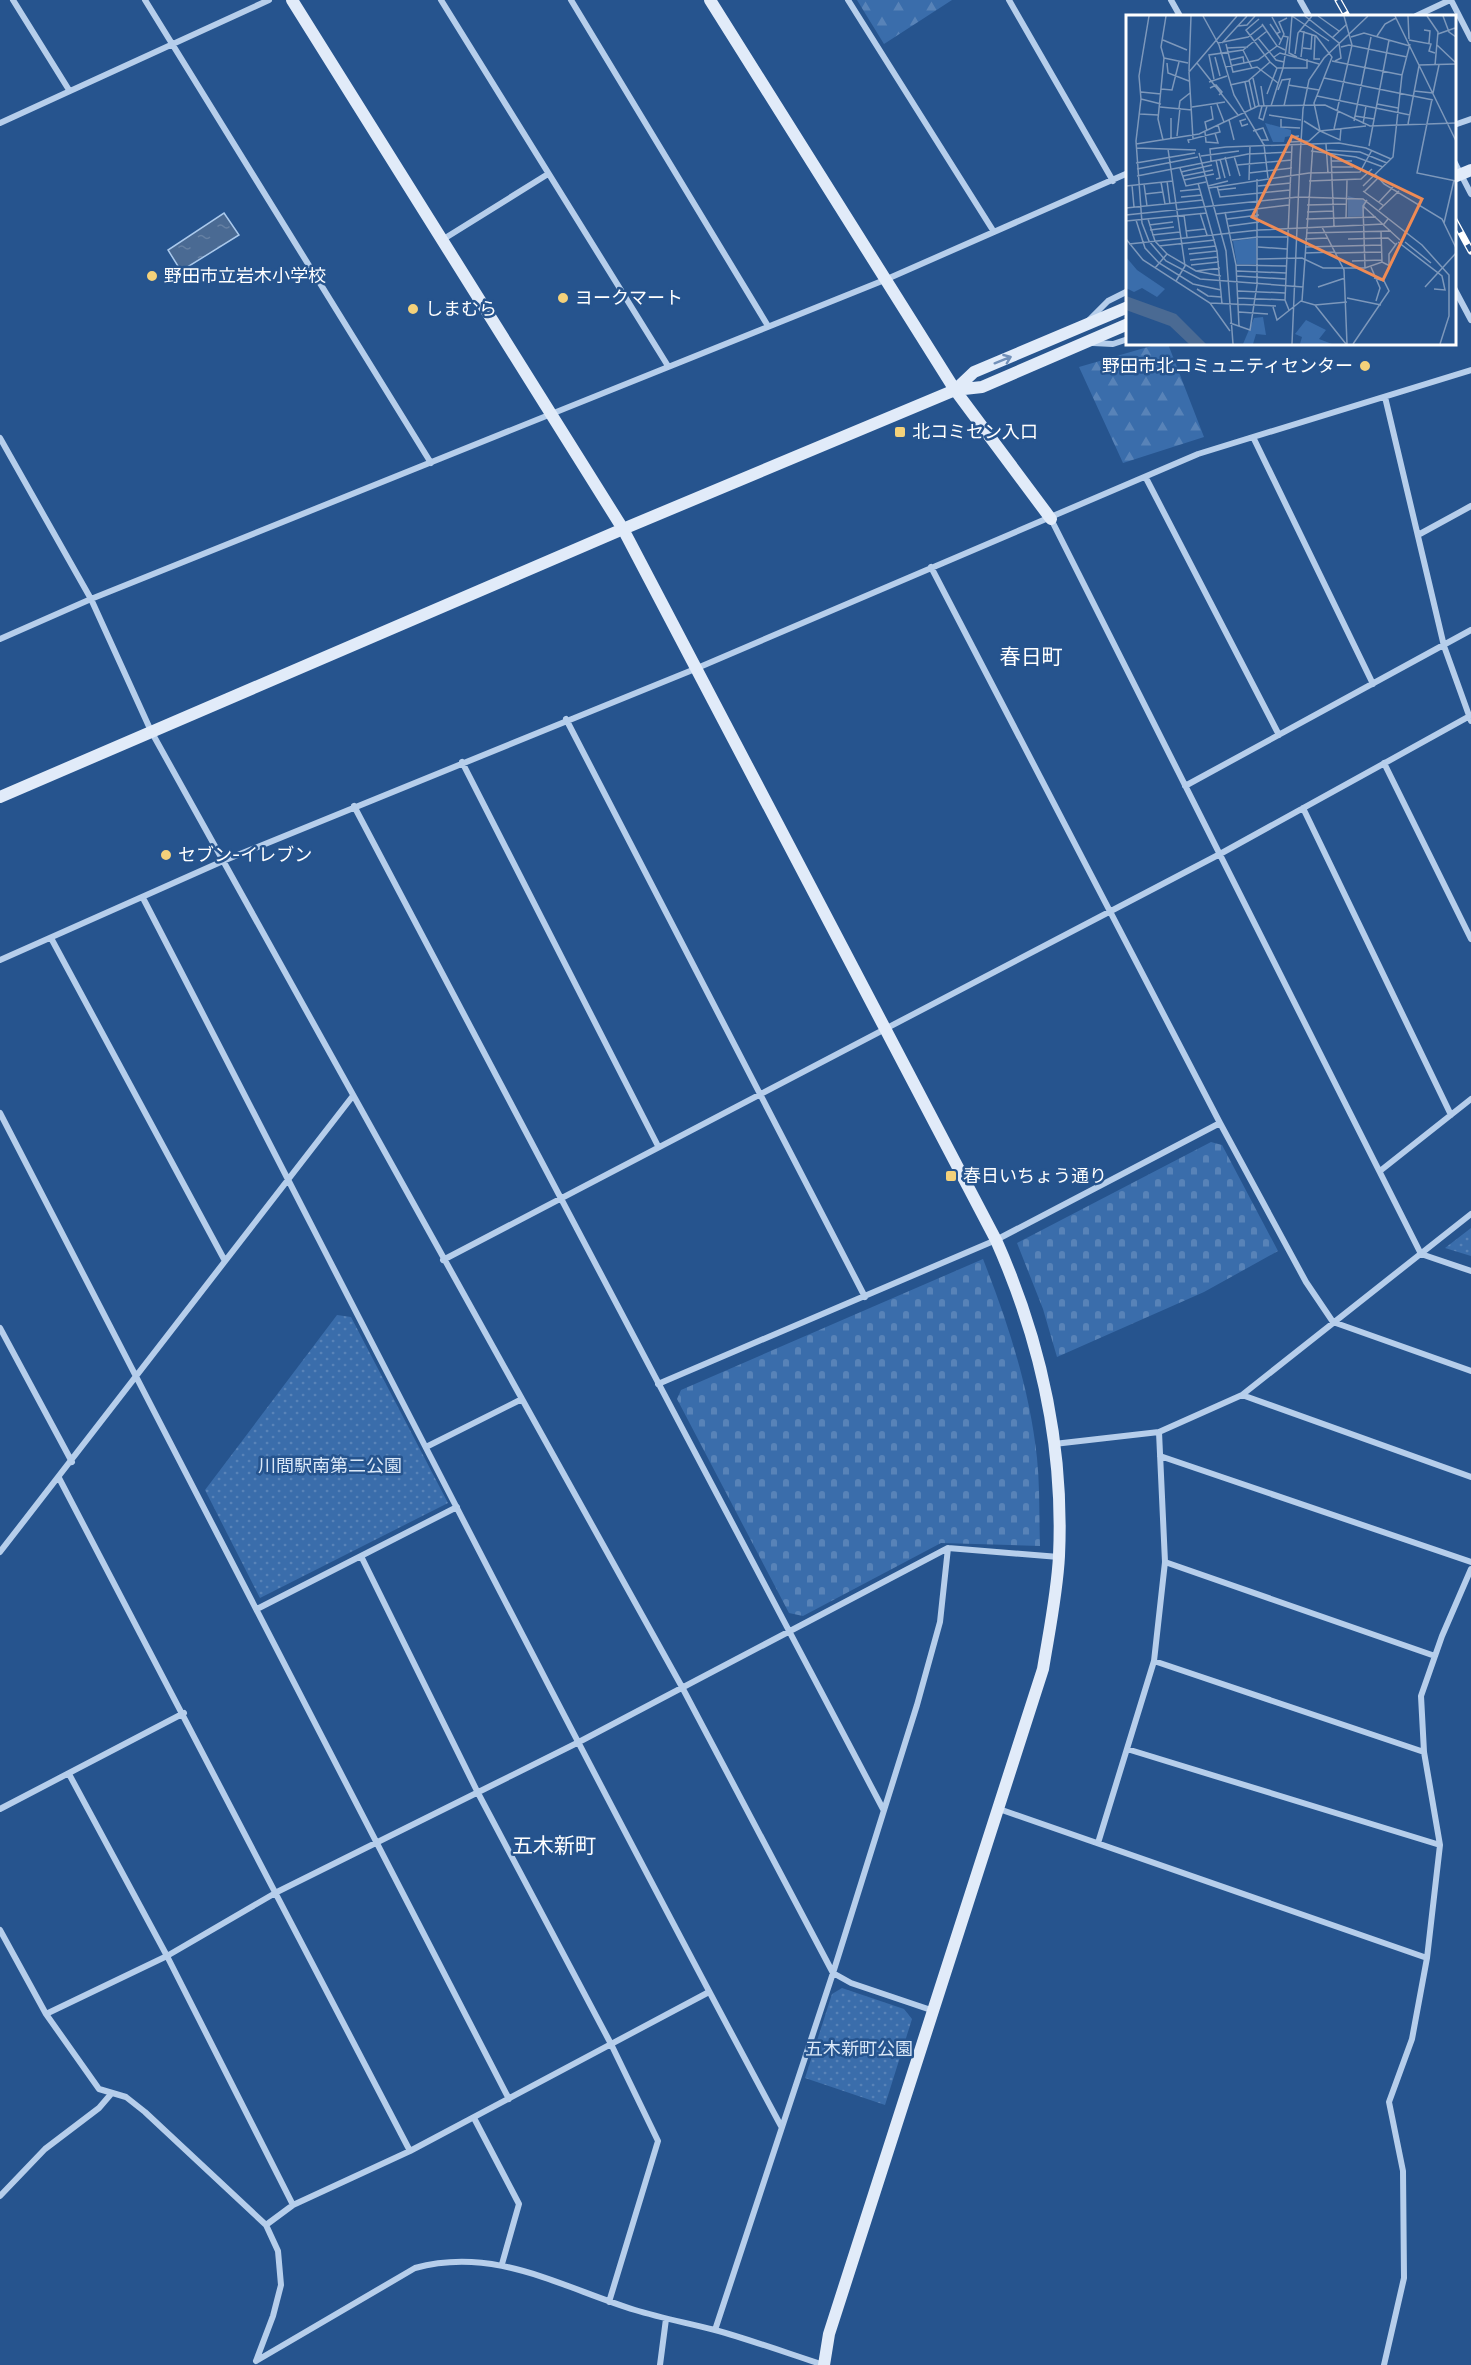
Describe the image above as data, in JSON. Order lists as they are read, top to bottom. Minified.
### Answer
{"districts":["春日町","五木新町"],"parks":["川間駅南第二公園","五木新町公園"],"places":{"other":["野田市立岩木小学校","ヨークマート","しまむら","野田市北コミュニティセンター","セブン-イレブン"],"transit":["北コミセン入口","春日いちょう通り"]}}
